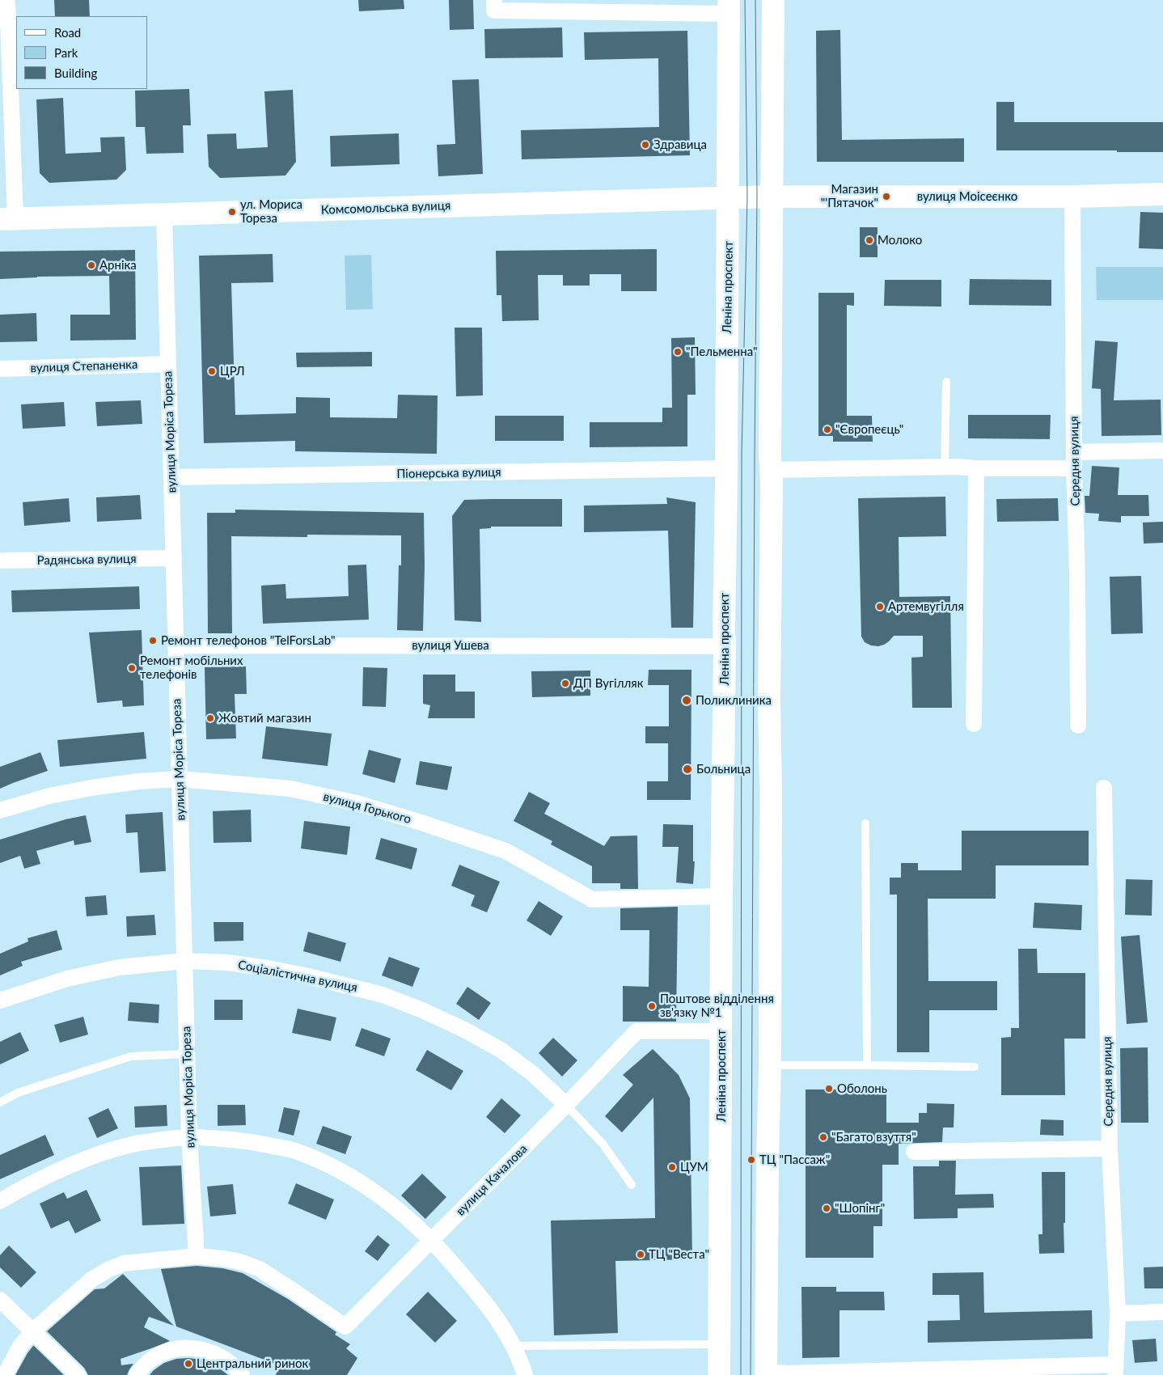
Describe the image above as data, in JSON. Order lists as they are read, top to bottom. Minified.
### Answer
{"streets":{"main road":["вулиця Моісеєнко","Комсомольська вулиця","Леніна проспект"],"street":["вулиця Степаненка","вулиця Моріса Тореза","Середня вулиця","Піонерська вулиця","Радянська вулиця","вулиця Ушева","вулиця Горького","Соціалістична вулиця","вулиця Качалова"]},"crossings":[["вулиця Моісеєнко","Комсомольська вулиця"],["вулиця Моісеєнко","Середня вулиця"],["Комсомольська вулиця","Леніна проспект"],["Комсомольська вулиця","вулиця Моріса Тореза"],["Леніна проспект","Піонерська вулиця"],["Леніна проспект","вулиця Ушева"],["Леніна проспект","вулиця Горького"],["Леніна проспект","вулиця Качалова"],["вулиця Степаненка","вулиця Моріса Тореза"],["вулиця Моріса Тореза","Піонерська вулиця"],["вулиця Моріса Тореза","Радянська вулиця"],["вулиця Моріса Тореза","вулиця Ушева"],["вулиця Моріса Тореза","вулиця Горького"],["вулиця Моріса Тореза","Соціалістична вулиця"],["вулиця Моріса Тореза","вулиця Качалова"],["Соціалістична вулиця","вулиця Качалова"]],"places":["Здравица","Магазин \"'Пятачок\"","ул. Мориса Тореза","Молоко","Арніка","\"Пельменна\"","ЦРЛ","\"Європеєць\"","Артемвугілля","Ремонт телефонов \"TelForsLab\"","Ремонт мобільних телефонів","ДП Вугілляк","Поликлиника","Жовтий магазин","Больница","Поштове відділення зв'язку №1","Оболонь","\"Багато взуття\"","ТЦ \"Пассаж\"","ЦУМ","\"Шопінг\"","ТЦ \"Веста\"","Центральний ринок"],"legend":["Road","Park","Building"]}
